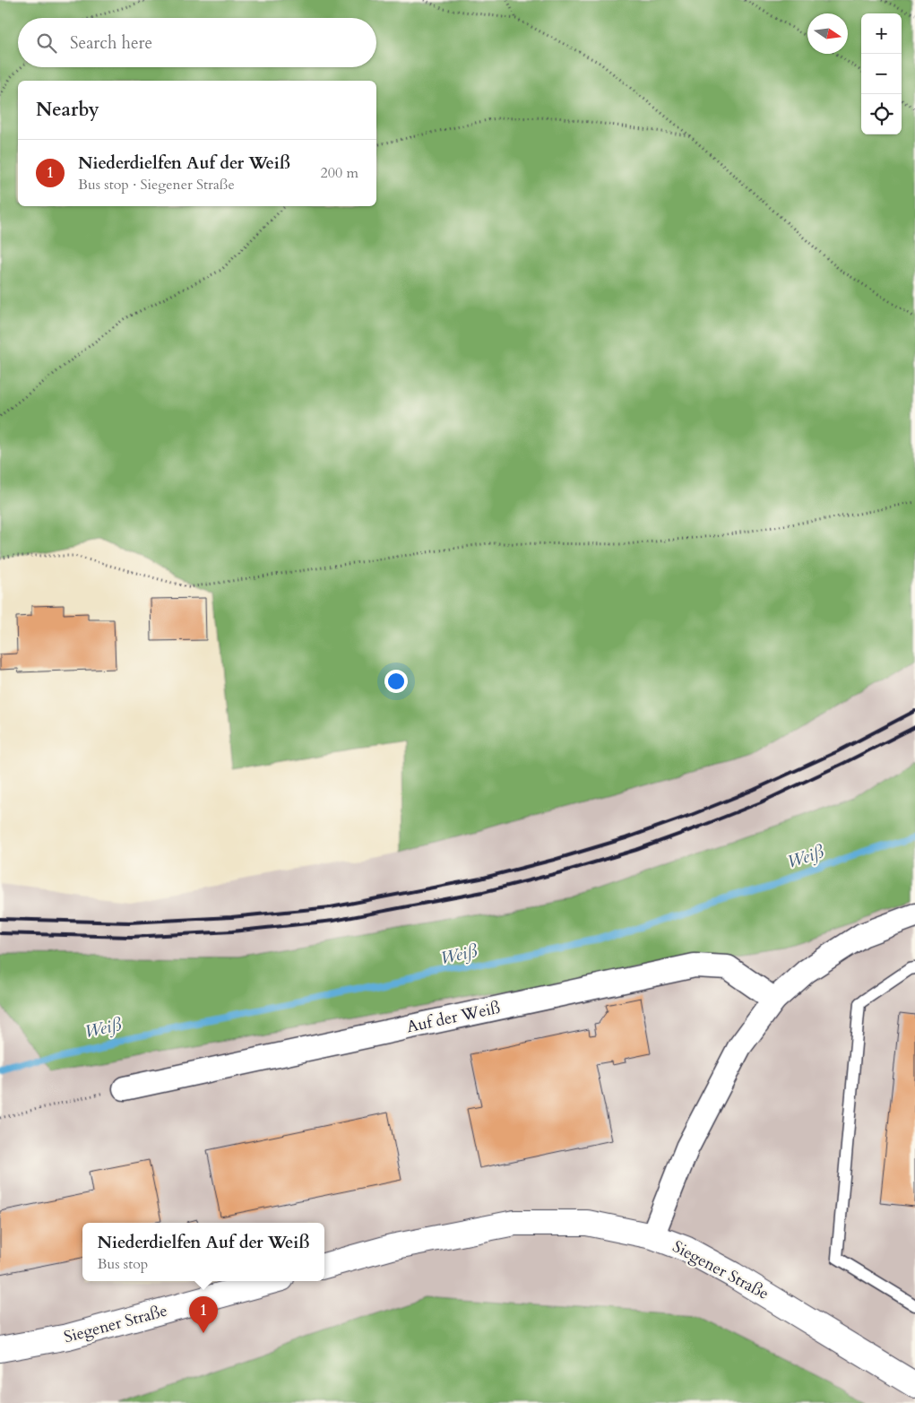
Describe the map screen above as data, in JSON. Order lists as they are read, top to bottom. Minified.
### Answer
{"streets":{"main road":["Siegener Straße"],"street":["Auf der Weiß"]},"water":["Weiß"],"north":"right","page":{"map_buttons":["+","−"],"search":"Search here","heading":"Nearby","list":[{"mark":"1","name":"Niederdielfen Auf der Weiß","note":"Bus stop · Siegener Straße","value":"200 m"}],"popup":["Niederdielfen Auf der Weiß","Bus stop"],"pins":"1"}}
